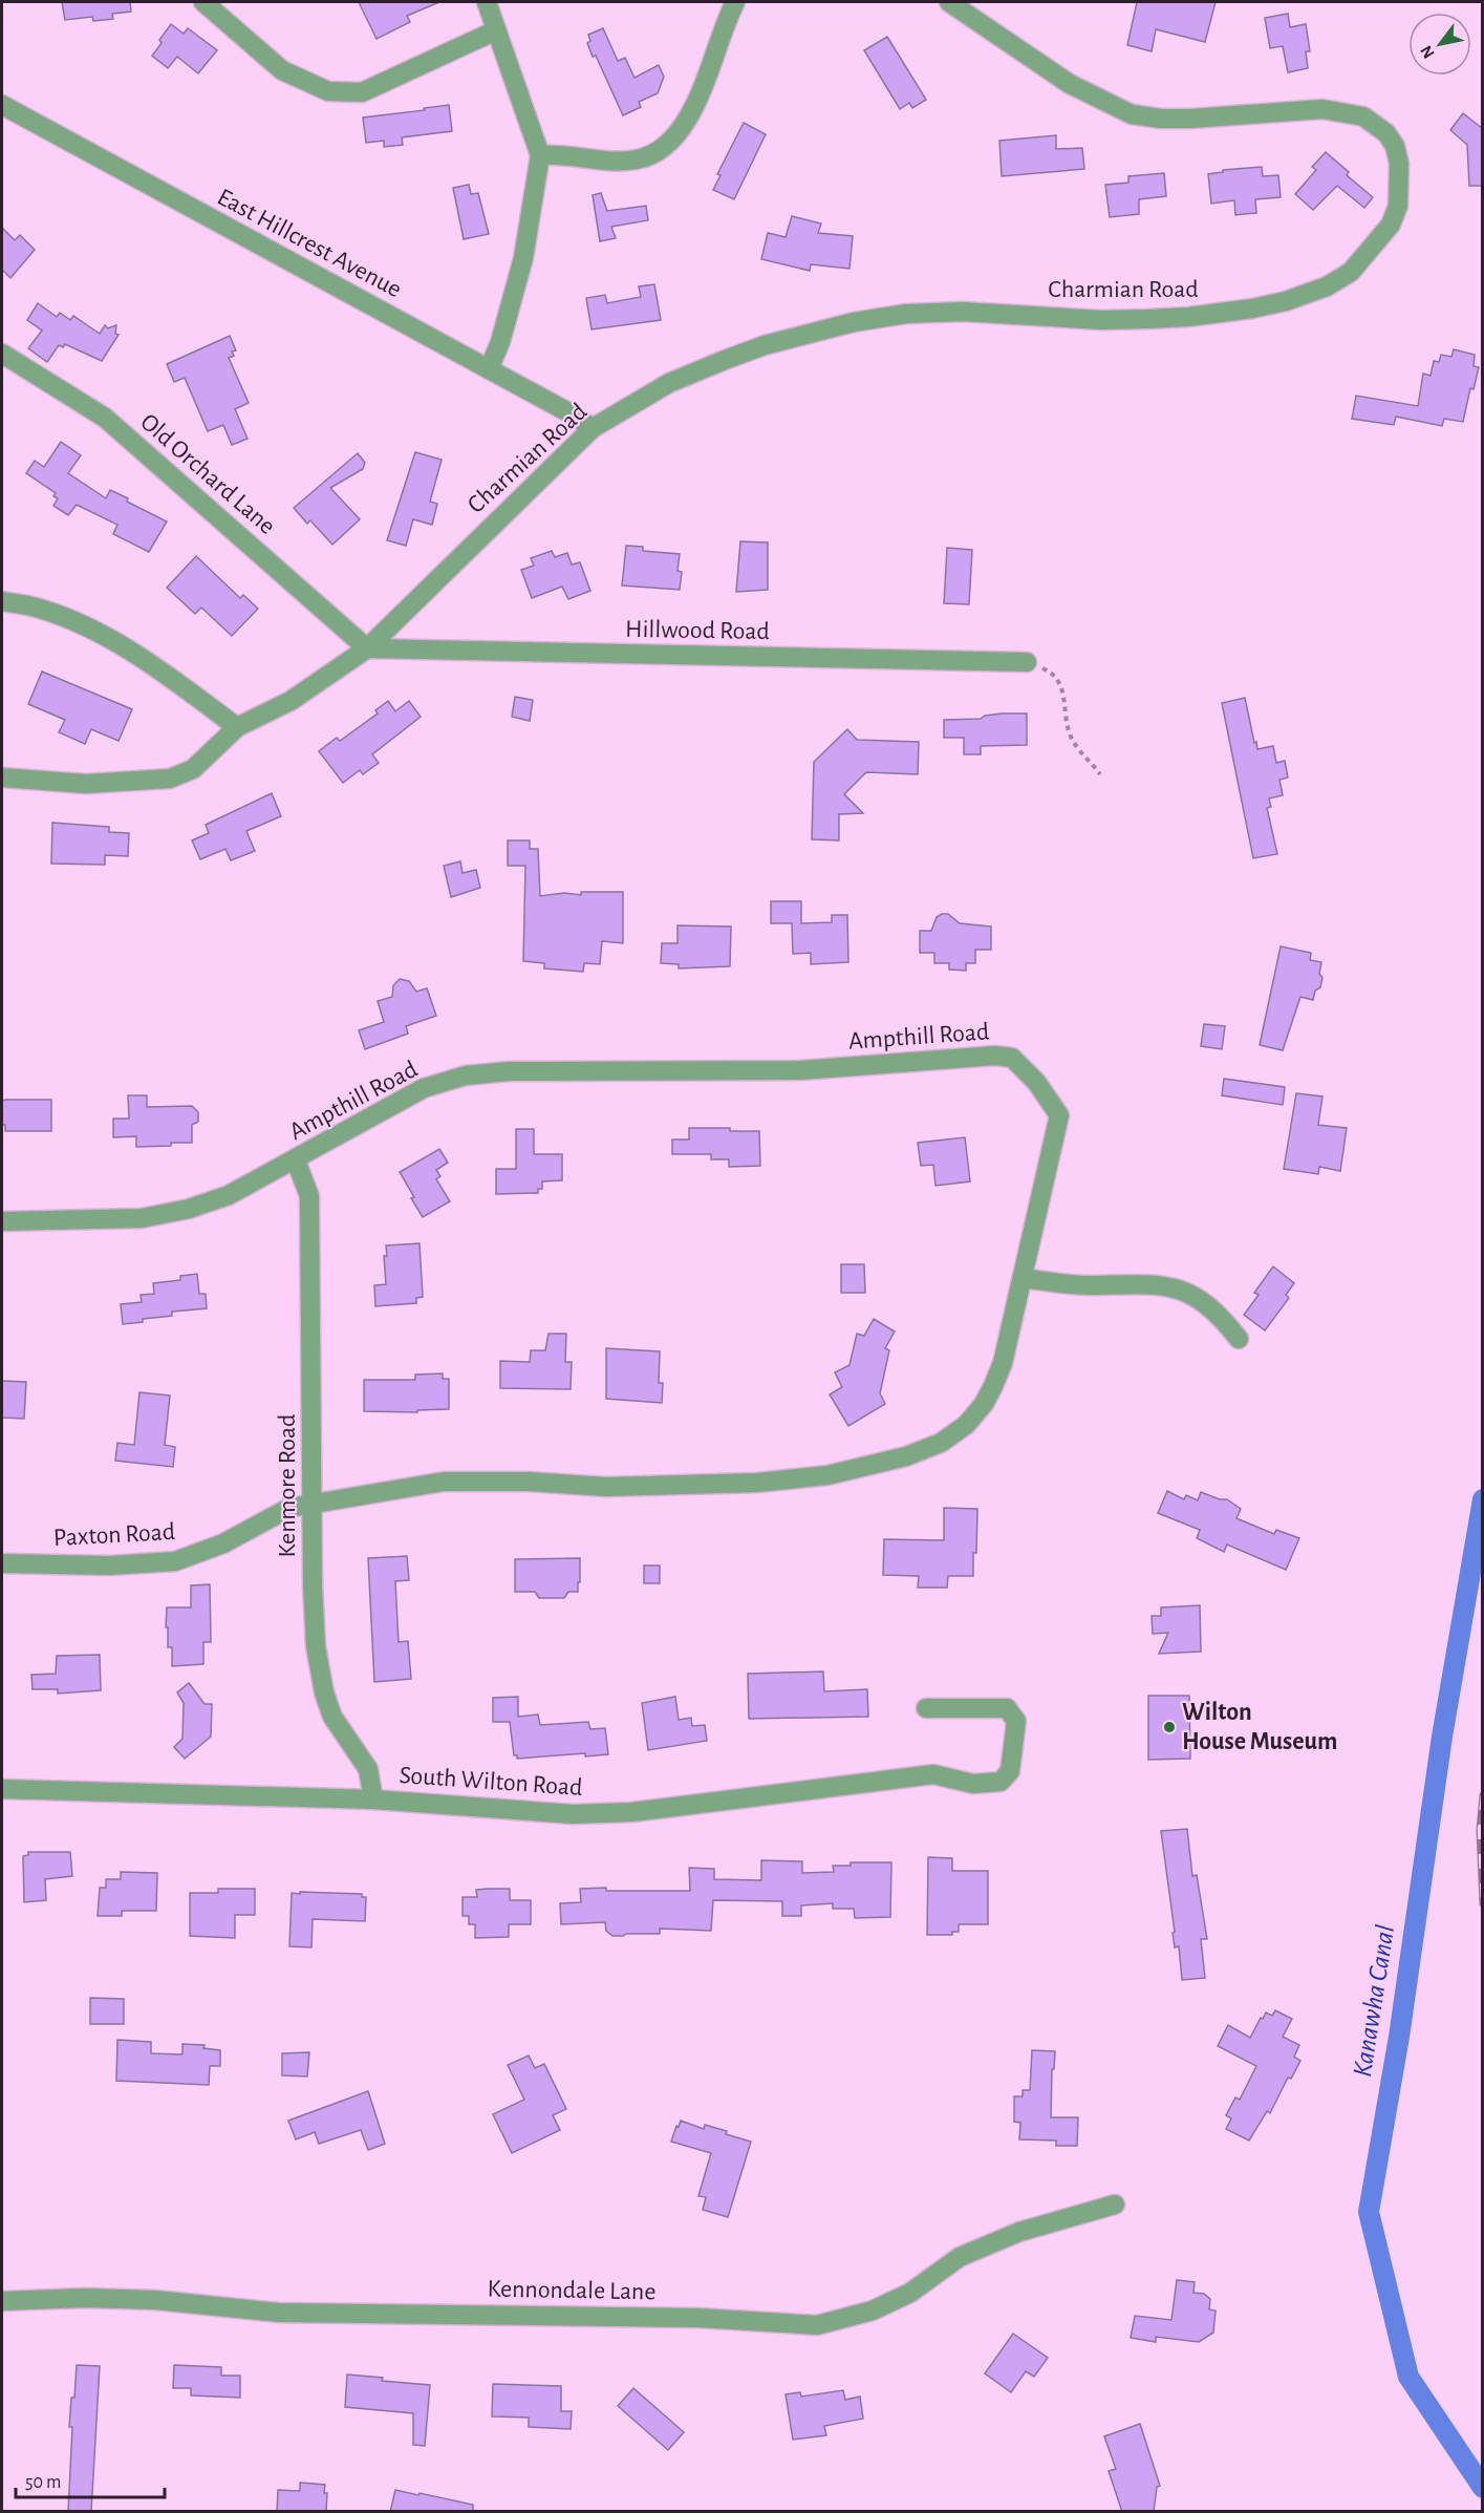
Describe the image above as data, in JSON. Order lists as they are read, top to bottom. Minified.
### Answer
{"streets":{"street":["East Hillcrest Avenue","Charmian Road","Old Orchard Lane","Hillwood Road","Ampthill Road","Kenmore Road","Paxton Road","South Wilton Road","Kennondale Lane"]},"crossings":[["East Hillcrest Avenue","Charmian Road"],["Charmian Road","Old Orchard Lane"],["Charmian Road","Hillwood Road"],["Old Orchard Lane","Hillwood Road"],["Ampthill Road","Kenmore Road"],["Ampthill Road","Paxton Road"],["Kenmore Road","Paxton Road"],["Kenmore Road","South Wilton Road"]],"water":["Kanawha Canal"],"places":["Wilton House Museum"],"scale_bar":"50 m","north":"bottom left"}
